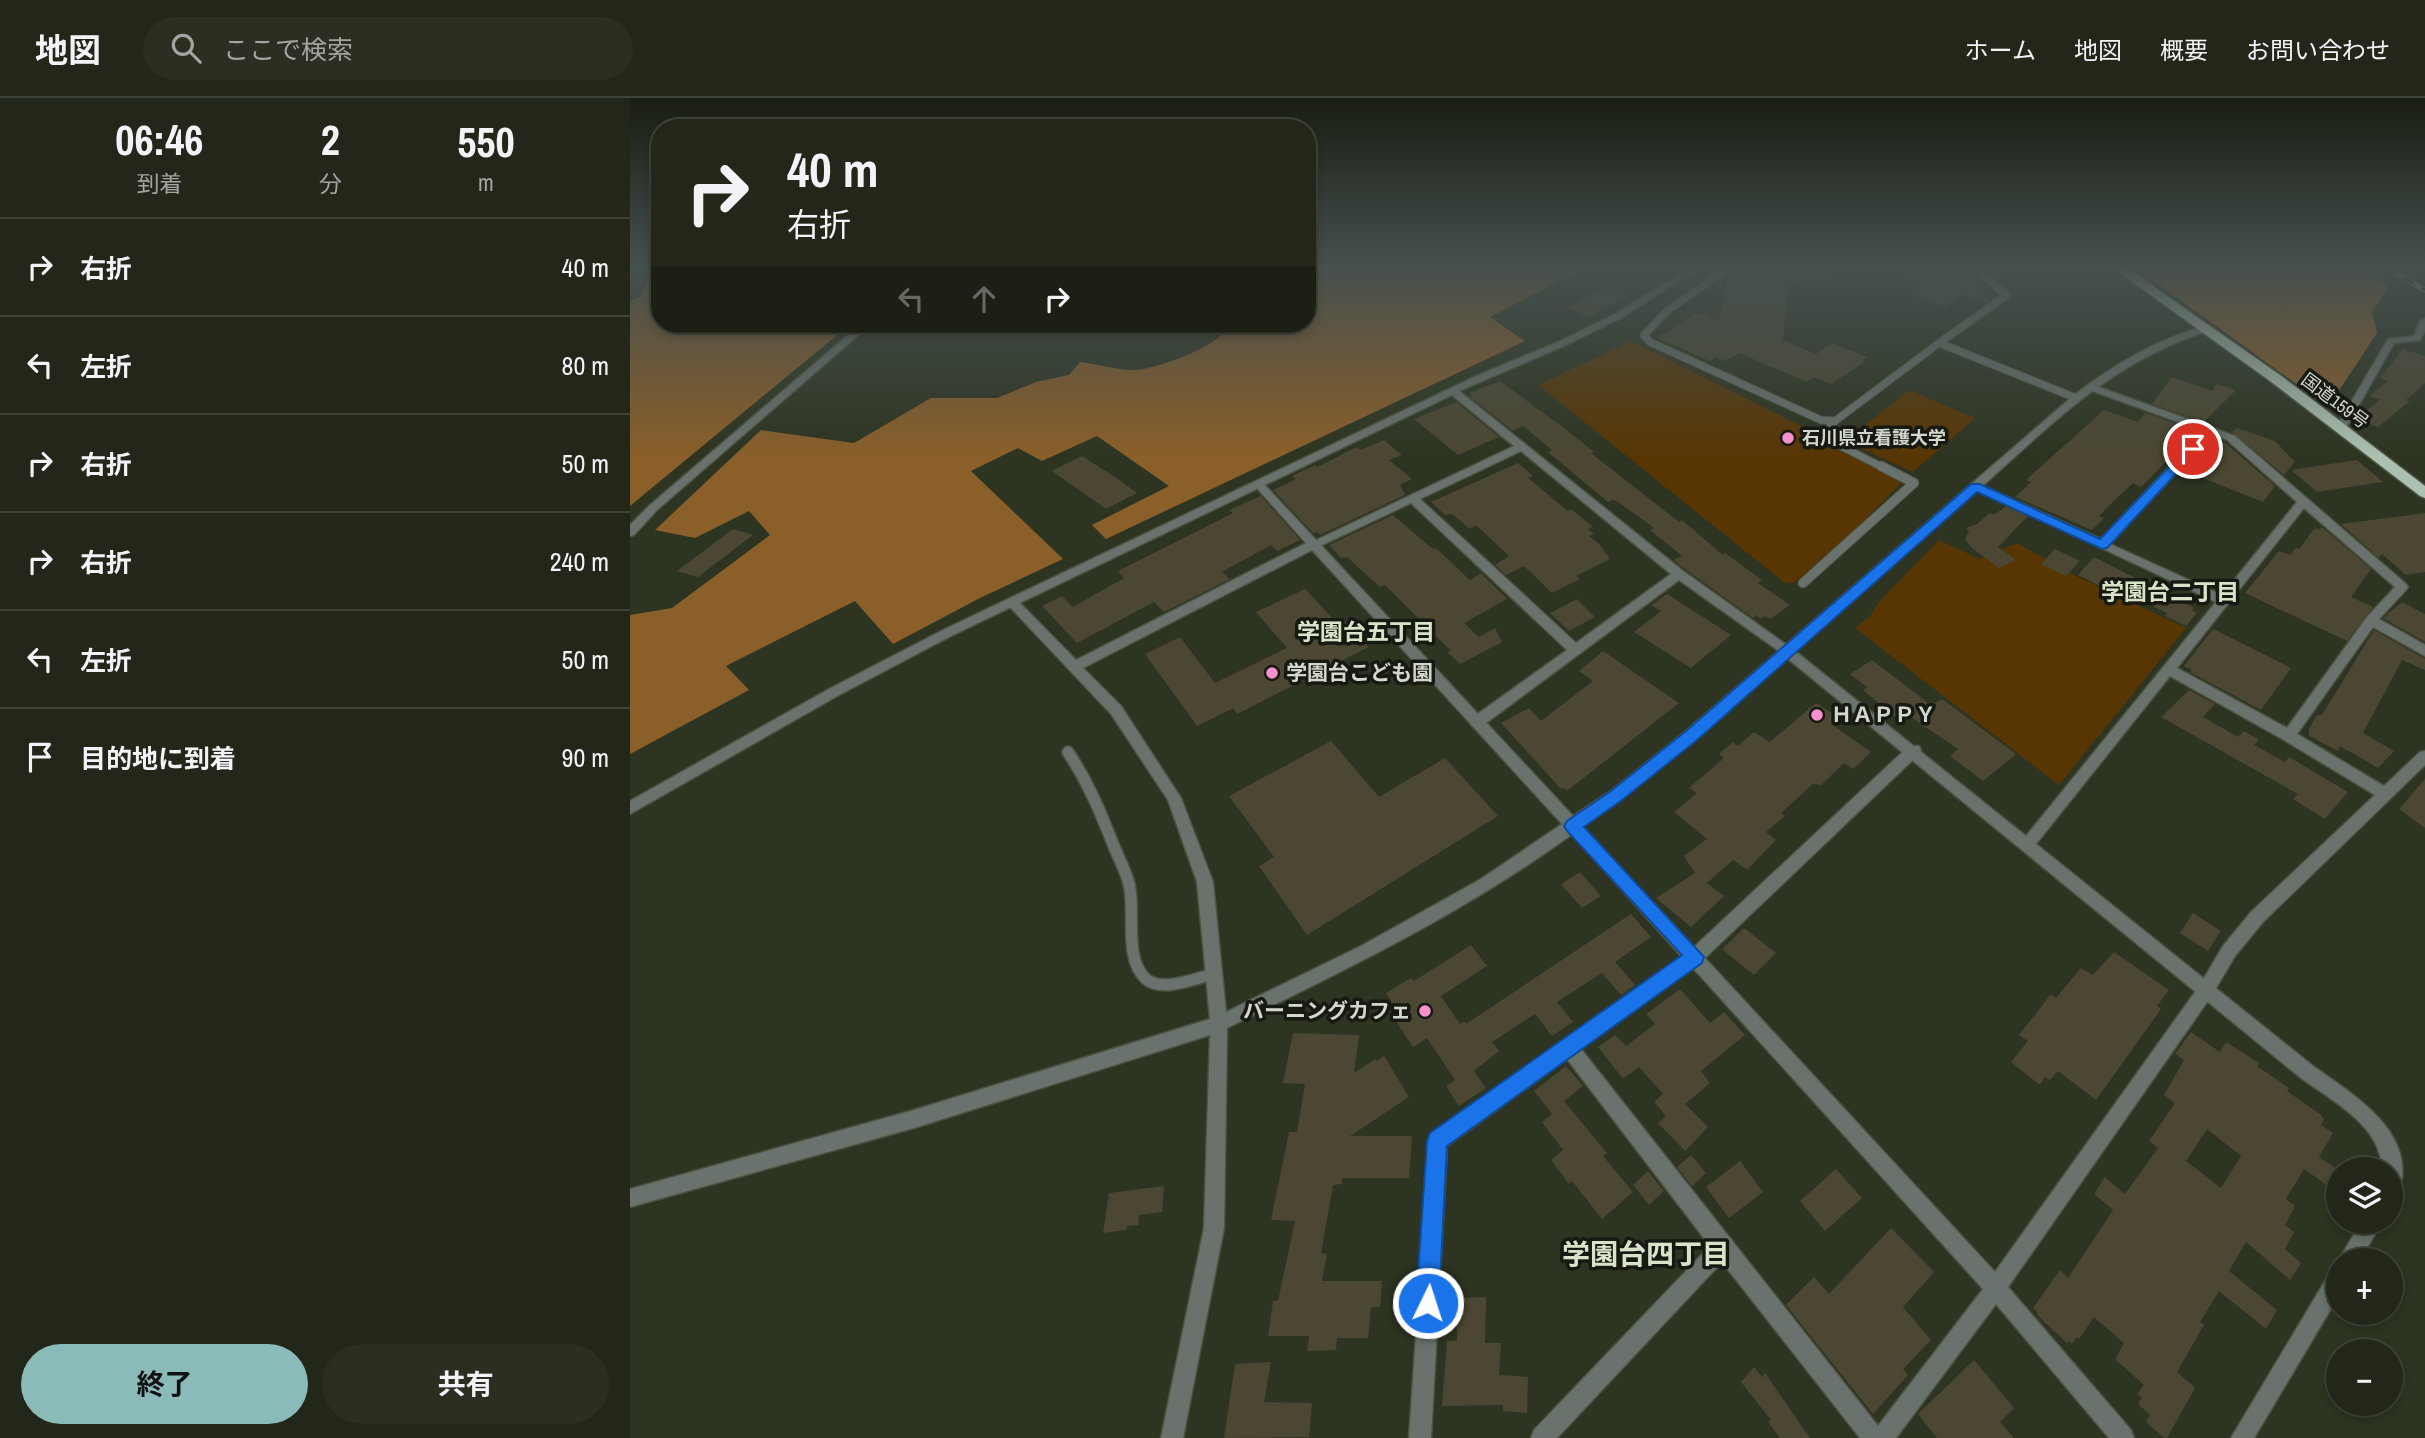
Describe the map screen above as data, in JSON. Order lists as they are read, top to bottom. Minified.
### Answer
{"streets":{"highway":["国道159号"]},"districts":["学園台二丁目","学園台五丁目","学園台四丁目"],"places":["石川県立看護大学","学園台こども園","ＨＡＰＰＹ","バーニングカフェ"],"page":{"header":"地図","search":"ここで検索","nav":["ホーム","地図","概要","お問い合わせ"],"eta":["06:46","到着","2","分","550","m"],"turn":["40 m","右折"],"list":[{"name":"右折","value":"40 m"},{"name":"左折","value":"80 m"},{"name":"右折","value":"50 m"},{"name":"右折","value":"240 m"},{"name":"左折","value":"50 m"},{"name":"目的地に到着","value":"90 m"}],"map_buttons":["+","−"],"buttons":["終了","共有"]}}
